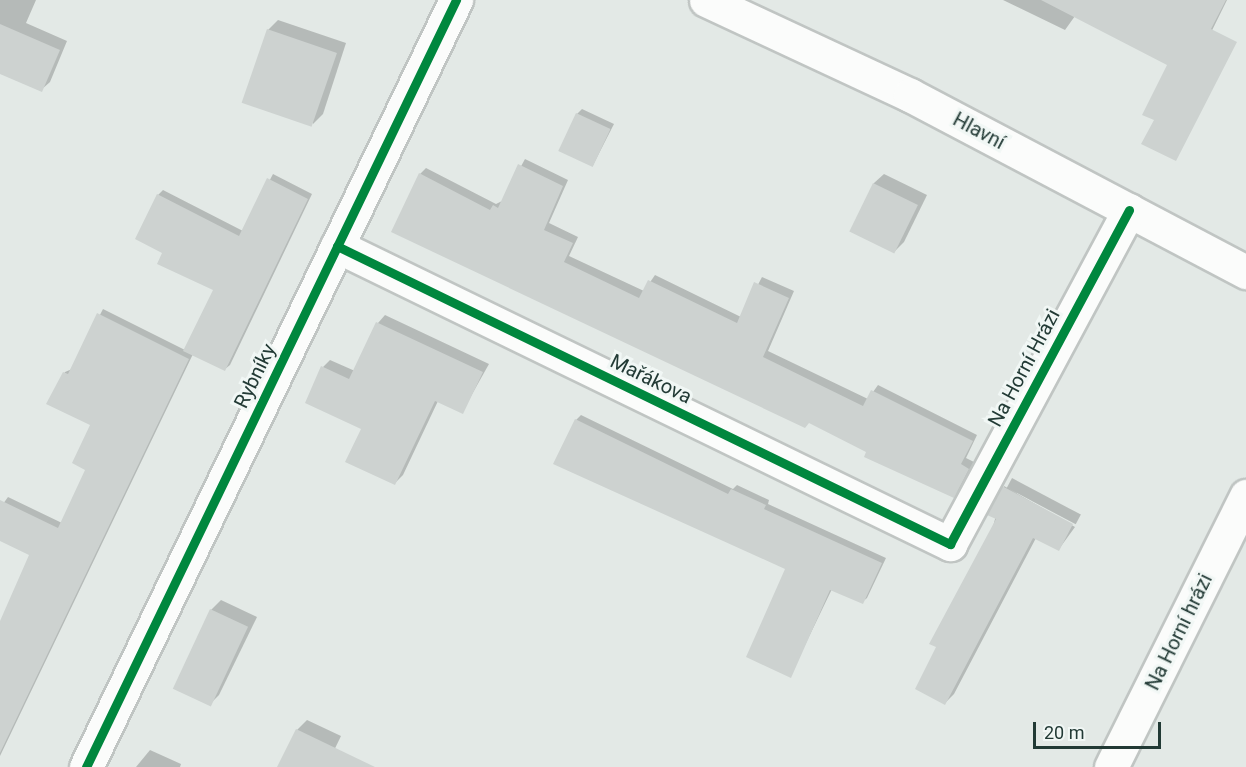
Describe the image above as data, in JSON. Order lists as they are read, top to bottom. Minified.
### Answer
{"streets":{"street":["Hlavní","Na Horní Hrázi","Rybníky","Mařákova","Na Horní hrázi"]},"crossings":[["Hlavní","Na Horní Hrázi"],["Na Horní Hrázi","Mařákova"],["Rybníky","Mařákova"]],"scale_bar":"20 m"}
